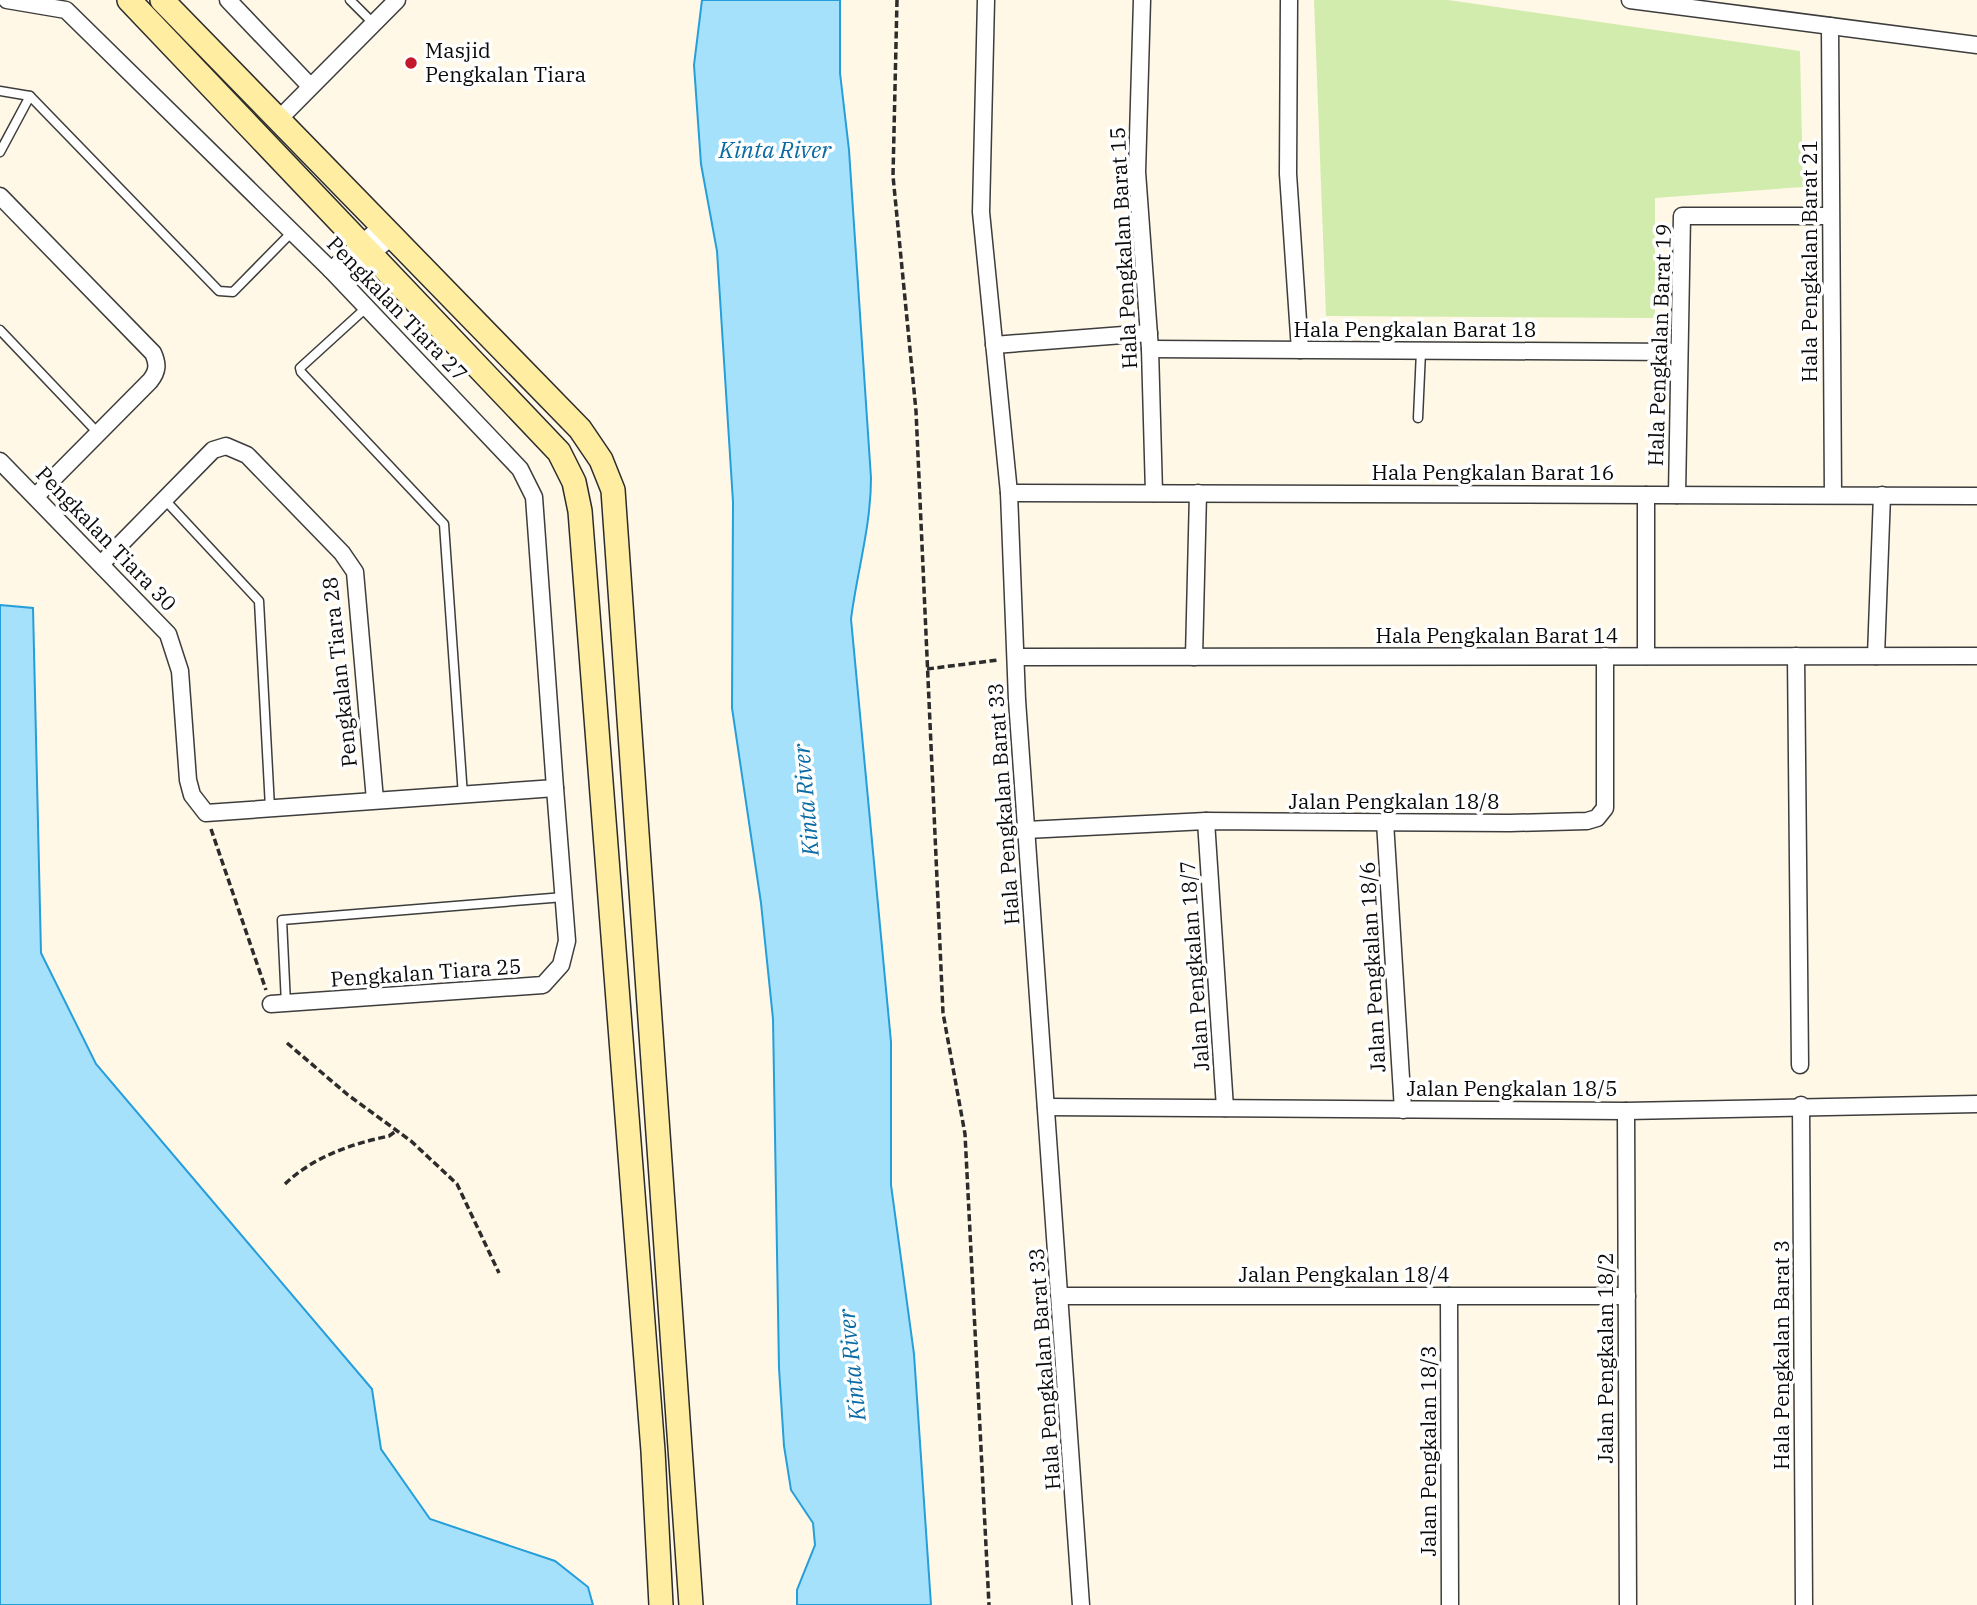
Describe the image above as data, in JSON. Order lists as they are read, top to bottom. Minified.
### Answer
{"streets":{"street":["Hala Pengkalan Barat 15","Hala Pengkalan Barat 21","Pengkalan Tiara 27","Hala Pengkalan Barat 18","Hala Pengkalan Barat 19","Hala Pengkalan Barat 16","Pengkalan Tiara 30","Hala Pengkalan Barat 14","Pengkalan Tiara 28","Jalan Pengkalan 18/8","Hala Pengkalan Barat 33","Jalan Pengkalan 18/7","Jalan Pengkalan 18/6","Pengkalan Tiara 25","Jalan Pengkalan 18/5","Jalan Pengkalan 18/4","Hala Pengkalan Barat 3","Jalan Pengkalan 18/2","Jalan Pengkalan 18/3"]},"crossings":[["Hala Pengkalan Barat 15","Hala Pengkalan Barat 18"],["Hala Pengkalan Barat 15","Hala Pengkalan Barat 16"],["Hala Pengkalan Barat 21","Hala Pengkalan Barat 19"],["Hala Pengkalan Barat 21","Hala Pengkalan Barat 16"],["Pengkalan Tiara 27","Pengkalan Tiara 25"],["Hala Pengkalan Barat 18","Hala Pengkalan Barat 19"],["Hala Pengkalan Barat 18","Hala Pengkalan Barat 33"],["Hala Pengkalan Barat 19","Hala Pengkalan Barat 16"],["Hala Pengkalan Barat 16","Hala Pengkalan Barat 33"],["Hala Pengkalan Barat 14","Jalan Pengkalan 18/8"],["Hala Pengkalan Barat 14","Hala Pengkalan Barat 33"],["Jalan Pengkalan 18/8","Hala Pengkalan Barat 33"],["Jalan Pengkalan 18/8","Jalan Pengkalan 18/7"],["Jalan Pengkalan 18/8","Jalan Pengkalan 18/6"],["Hala Pengkalan Barat 33","Jalan Pengkalan 18/5"],["Hala Pengkalan Barat 33","Jalan Pengkalan 18/4"],["Jalan Pengkalan 18/7","Jalan Pengkalan 18/5"],["Jalan Pengkalan 18/6","Jalan Pengkalan 18/5"],["Jalan Pengkalan 18/5","Hala Pengkalan Barat 3"],["Jalan Pengkalan 18/5","Jalan Pengkalan 18/2"],["Jalan Pengkalan 18/4","Jalan Pengkalan 18/2"],["Jalan Pengkalan 18/4","Jalan Pengkalan 18/3"]],"water":["Kinta River"],"places":["Masjid Pengkalan Tiara"]}
